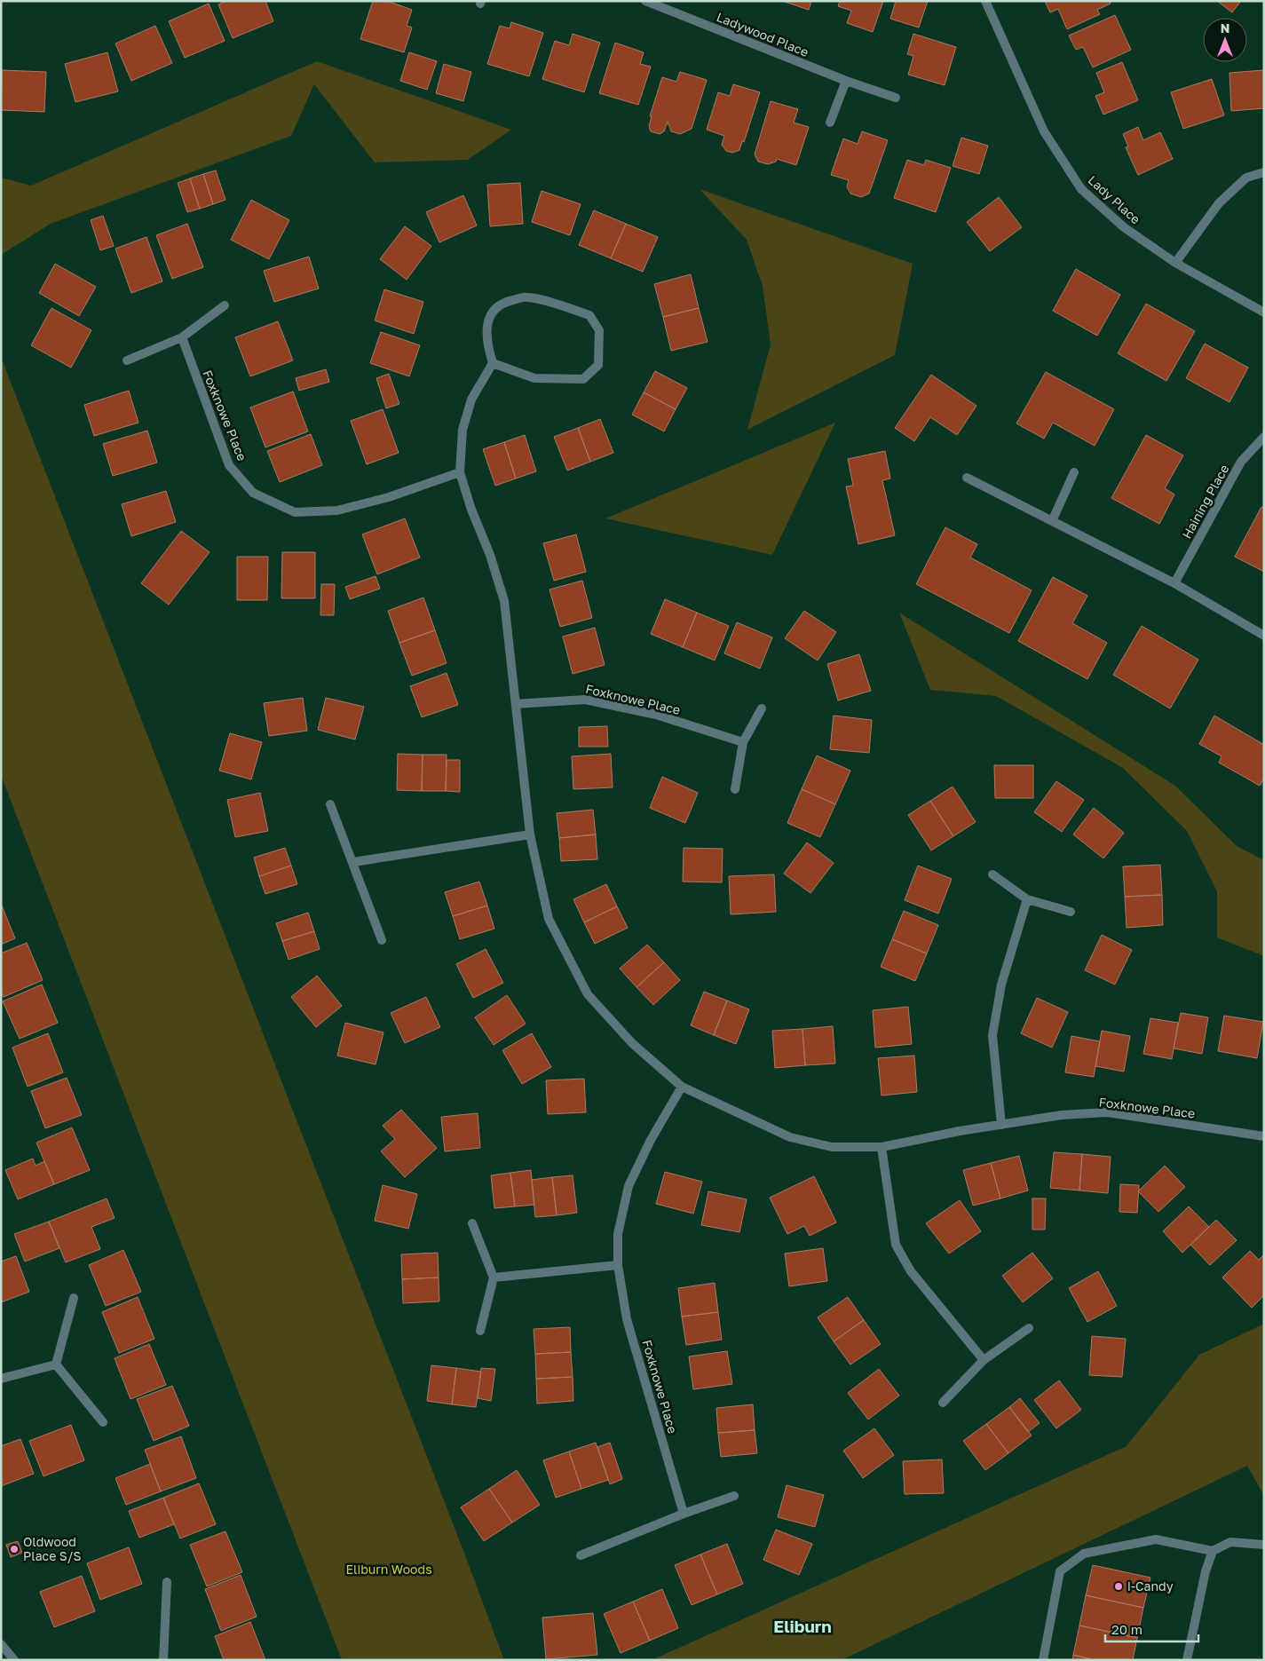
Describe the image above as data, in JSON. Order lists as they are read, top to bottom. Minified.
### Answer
{"streets":{"street":["Ladywood Place","Lady Place","Foxknowe Place","Haining Place"]},"districts":["Eliburn"],"parks":["Eliburn Woods"],"places":["Oldwood Place S/S","i-Candy"],"scale_bar":"20 m","north":"top"}
